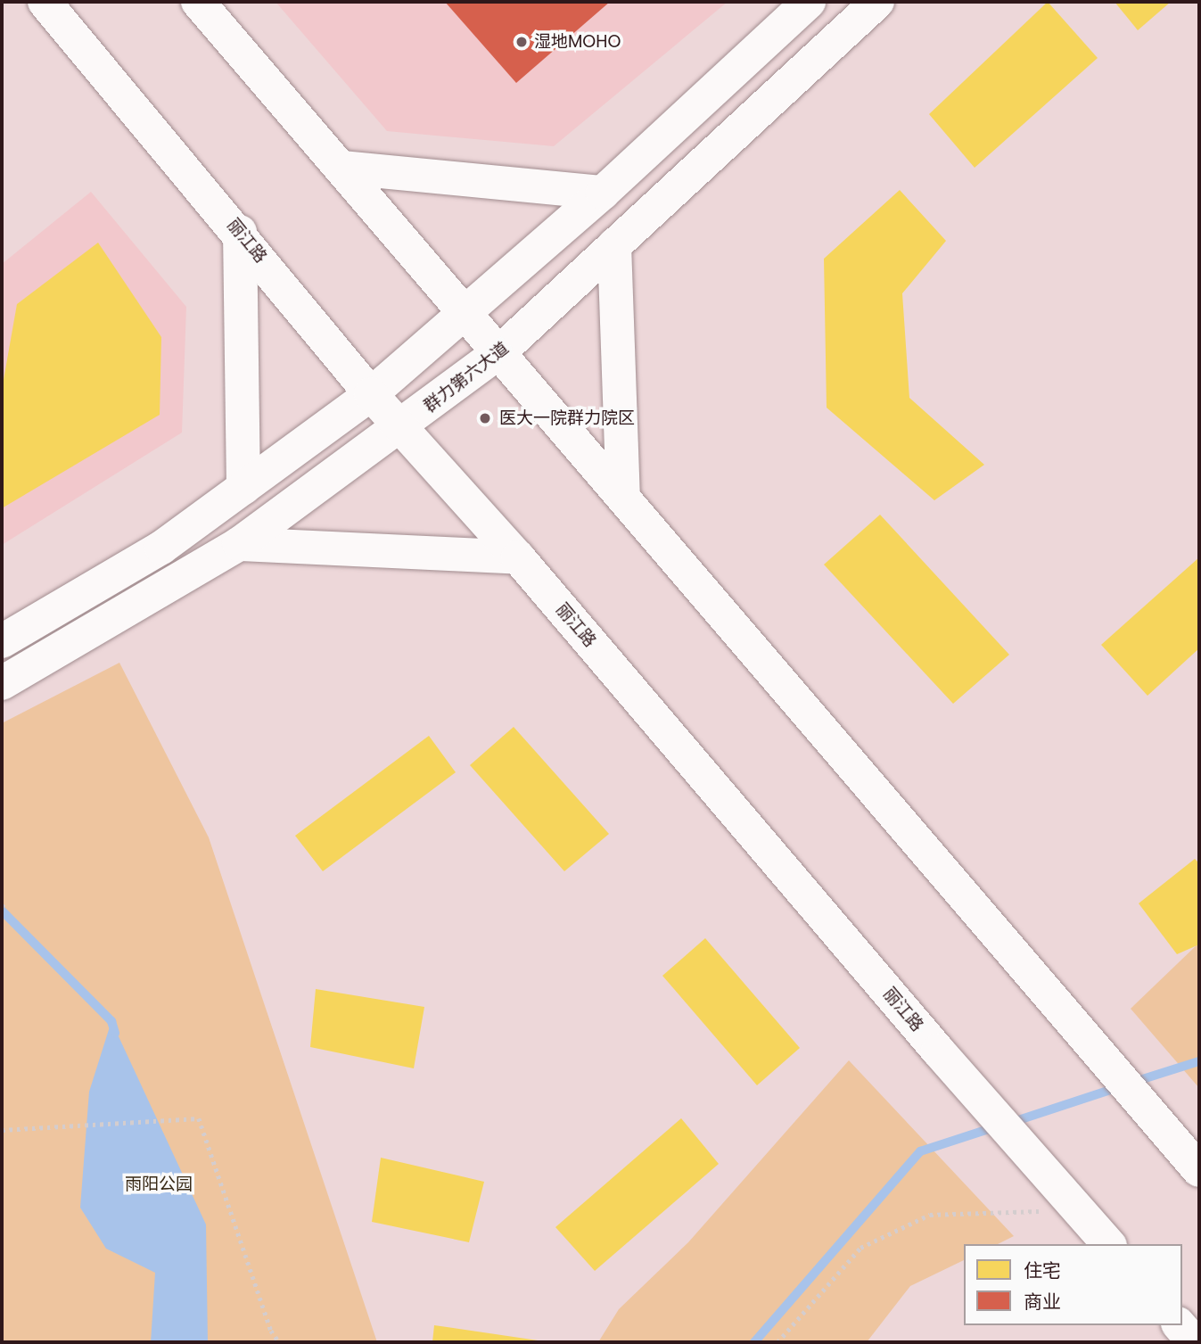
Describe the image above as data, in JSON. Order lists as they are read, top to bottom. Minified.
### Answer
{"streets":{"main road":["丽江路","群力第六大道"]},"crossings":[["丽江路","群力第六大道"]],"parks":["雨阳公园"],"places":["湿地MOHO","医大一院群力院区"],"legend":["住宅","商业"]}
